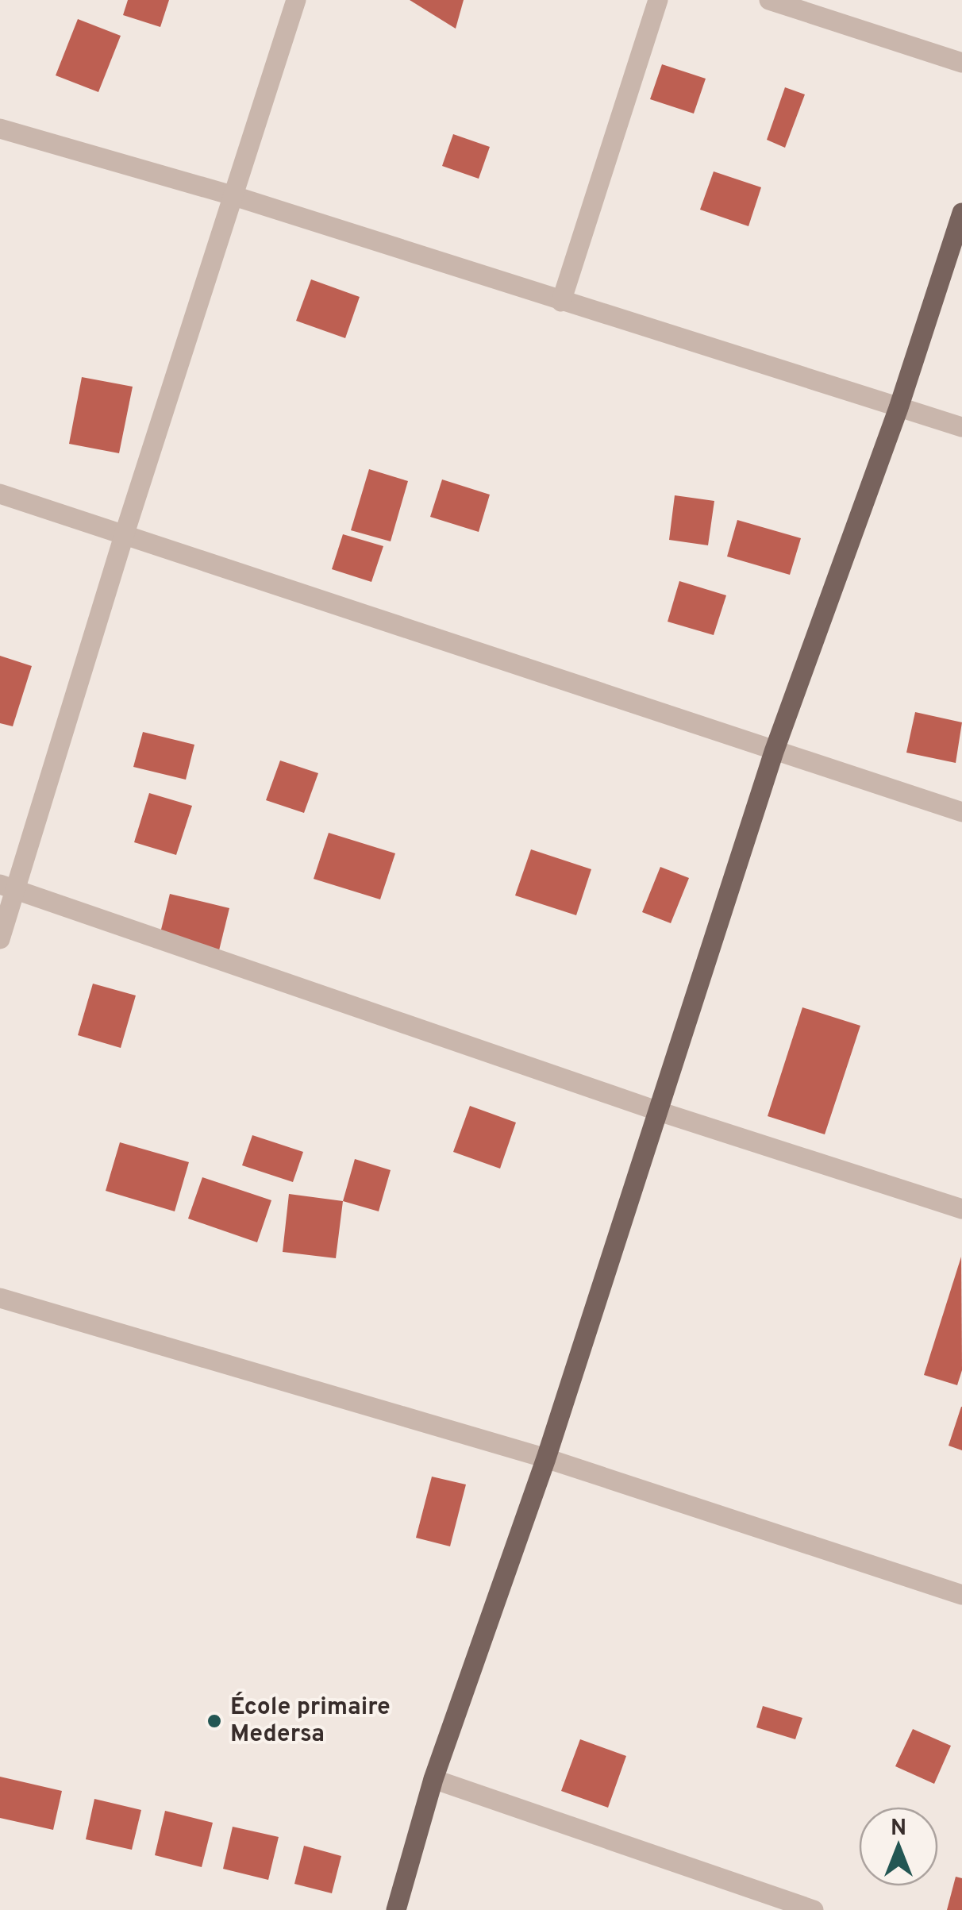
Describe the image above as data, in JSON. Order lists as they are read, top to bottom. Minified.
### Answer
{"places":["École primaire Medersa"],"north":"top"}
